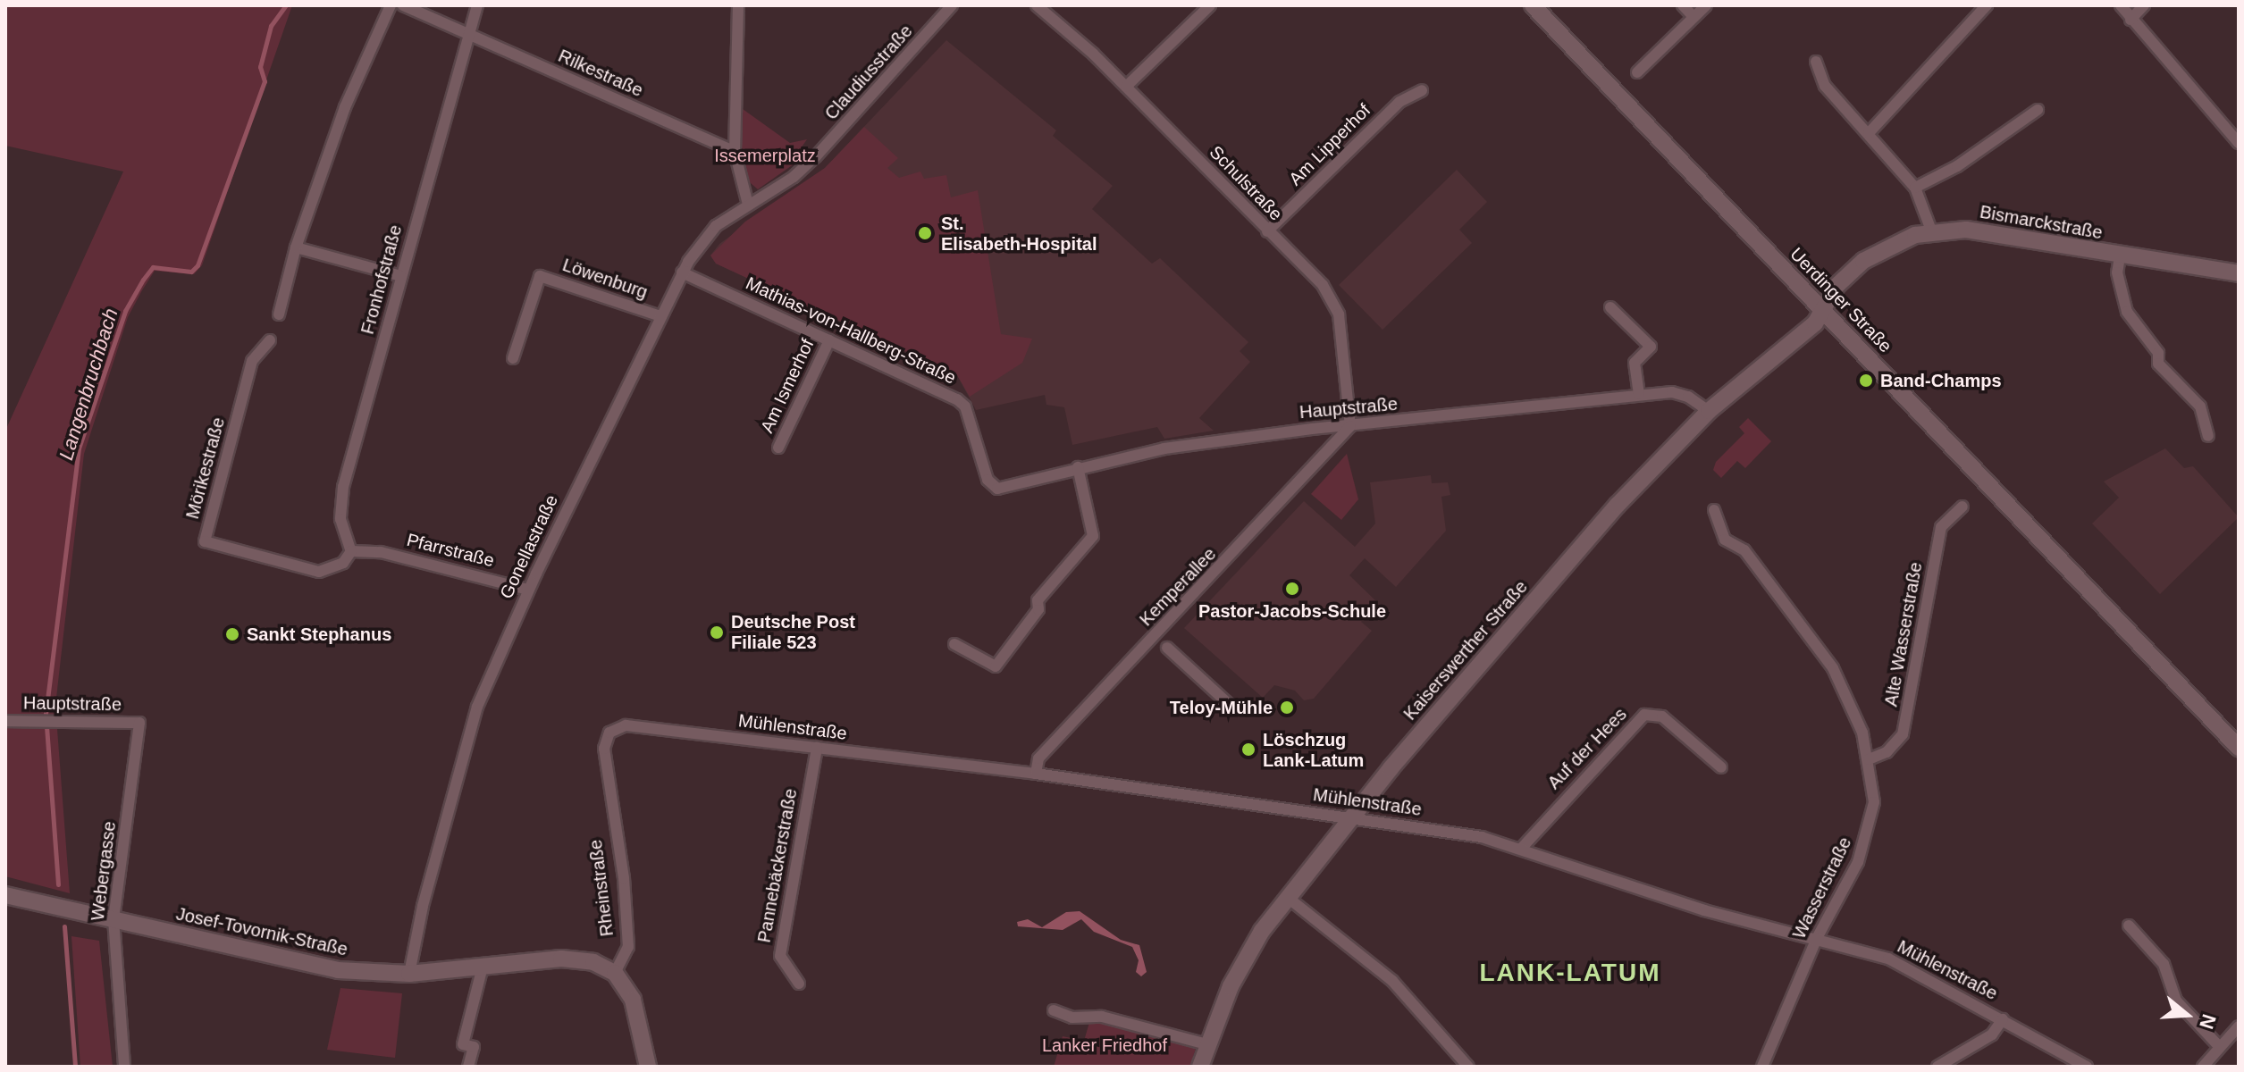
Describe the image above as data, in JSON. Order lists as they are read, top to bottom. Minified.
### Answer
{"streets":{"street":["Claudiusstraße","Rilkestraße","Am Lipperhof","Schulstraße","Bismarckstraße","Löwenburg","Fronhofstraße","Uerdinger Straße","Mathias-von-Hallberg-Straße","Am Ismerhof","Hauptstraße","Mörikestraße","Gonellastraße","Pfarrstraße","Kemperallee","Alte Wasserstraße","Kaiserswerther Straße","Mühlenstraße","Auf der Hees","Pannebäckerstraße","Webergasse","Rheinstraße","Wasserstraße","Josef-Tovornik-Straße"]},"crossings":[["Claudiusstraße","Gonellastraße"],["Rilkestraße","Fronhofstraße"],["Am Lipperhof","Schulstraße"],["Schulstraße","Hauptstraße"],["Schulstraße","Kemperallee"],["Bismarckstraße","Uerdinger Straße"],["Bismarckstraße","Kaiserswerther Straße"],["Löwenburg","Gonellastraße"],["Fronhofstraße","Mörikestraße"],["Fronhofstraße","Pfarrstraße"],["Uerdinger Straße","Kaiserswerther Straße"],["Mathias-von-Hallberg-Straße","Am Ismerhof"],["Mathias-von-Hallberg-Straße","Hauptstraße"],["Mathias-von-Hallberg-Straße","Gonellastraße"],["Hauptstraße","Kemperallee"],["Hauptstraße","Kaiserswerther Straße"],["Hauptstraße","Webergasse"],["Mörikestraße","Pfarrstraße"],["Gonellastraße","Pfarrstraße"],["Gonellastraße","Josef-Tovornik-Straße"],["Kemperallee","Mühlenstraße"],["Alte Wasserstraße","Wasserstraße"],["Kaiserswerther Straße","Mühlenstraße"],["Mühlenstraße","Auf der Hees"],["Mühlenstraße","Pannebäckerstraße"],["Mühlenstraße","Rheinstraße"],["Mühlenstraße","Wasserstraße"],["Webergasse","Josef-Tovornik-Straße"],["Rheinstraße","Josef-Tovornik-Straße"]],"districts":["LANK-LATUM"],"water":["Langenbruchbach"],"parks":["Issemerplatz","Lanker Friedhof"],"places":["St. Elisabeth-Hospital","Band-Champs","Pastor-Jacobs-Schule","Deutsche Post Filiale 523","Sankt Stephanus","Teloy-Mühle","Löschzug Lank-Latum"],"north":"right"}
